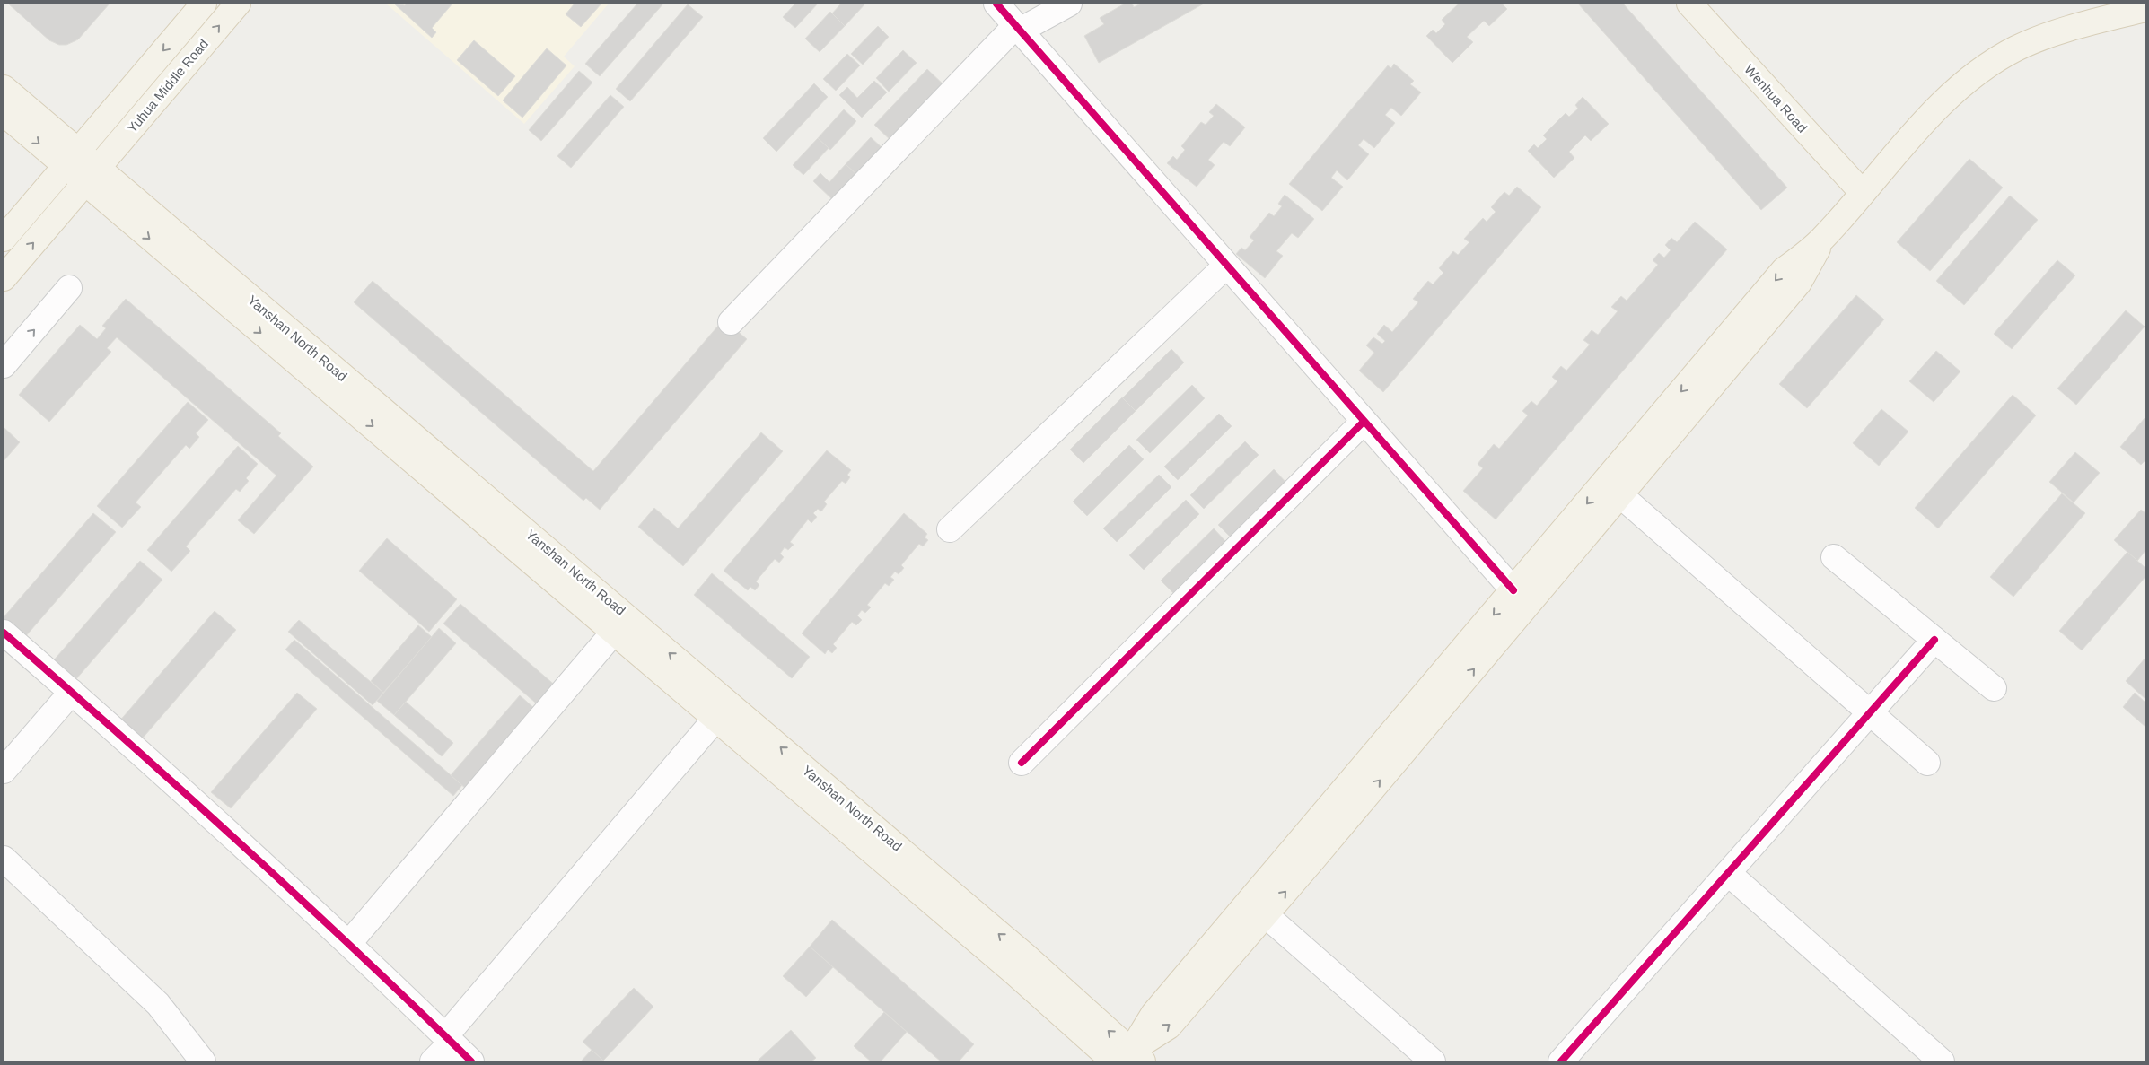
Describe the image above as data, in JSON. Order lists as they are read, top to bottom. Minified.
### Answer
{"streets":{"main road":["Yuhua Middle Road","Wenhua Road","Yanshan North Road"]},"crossings":[["Yuhua Middle Road","Yanshan North Road"]]}
